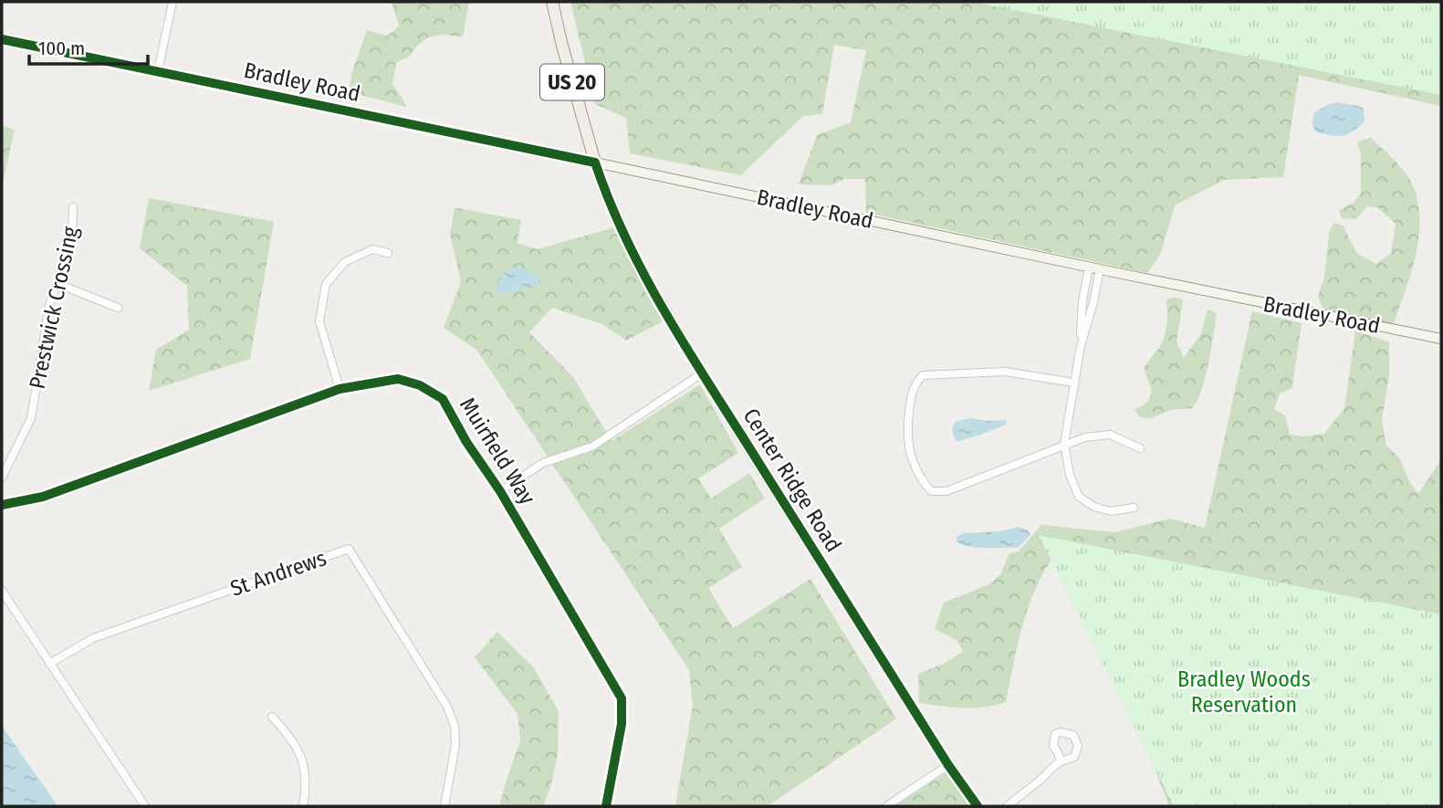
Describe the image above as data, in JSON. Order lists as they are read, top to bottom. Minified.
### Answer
{"streets":{"main road":["US 20","Center Ridge Road"],"street":["Bradley Road","Prestwick Crossing","Muirfield Way","St Andrews"]},"crossings":[["Bradley Road","Center Ridge Road"]],"parks":["Bradley Woods Reservation"],"scale_bar":"100 m"}
